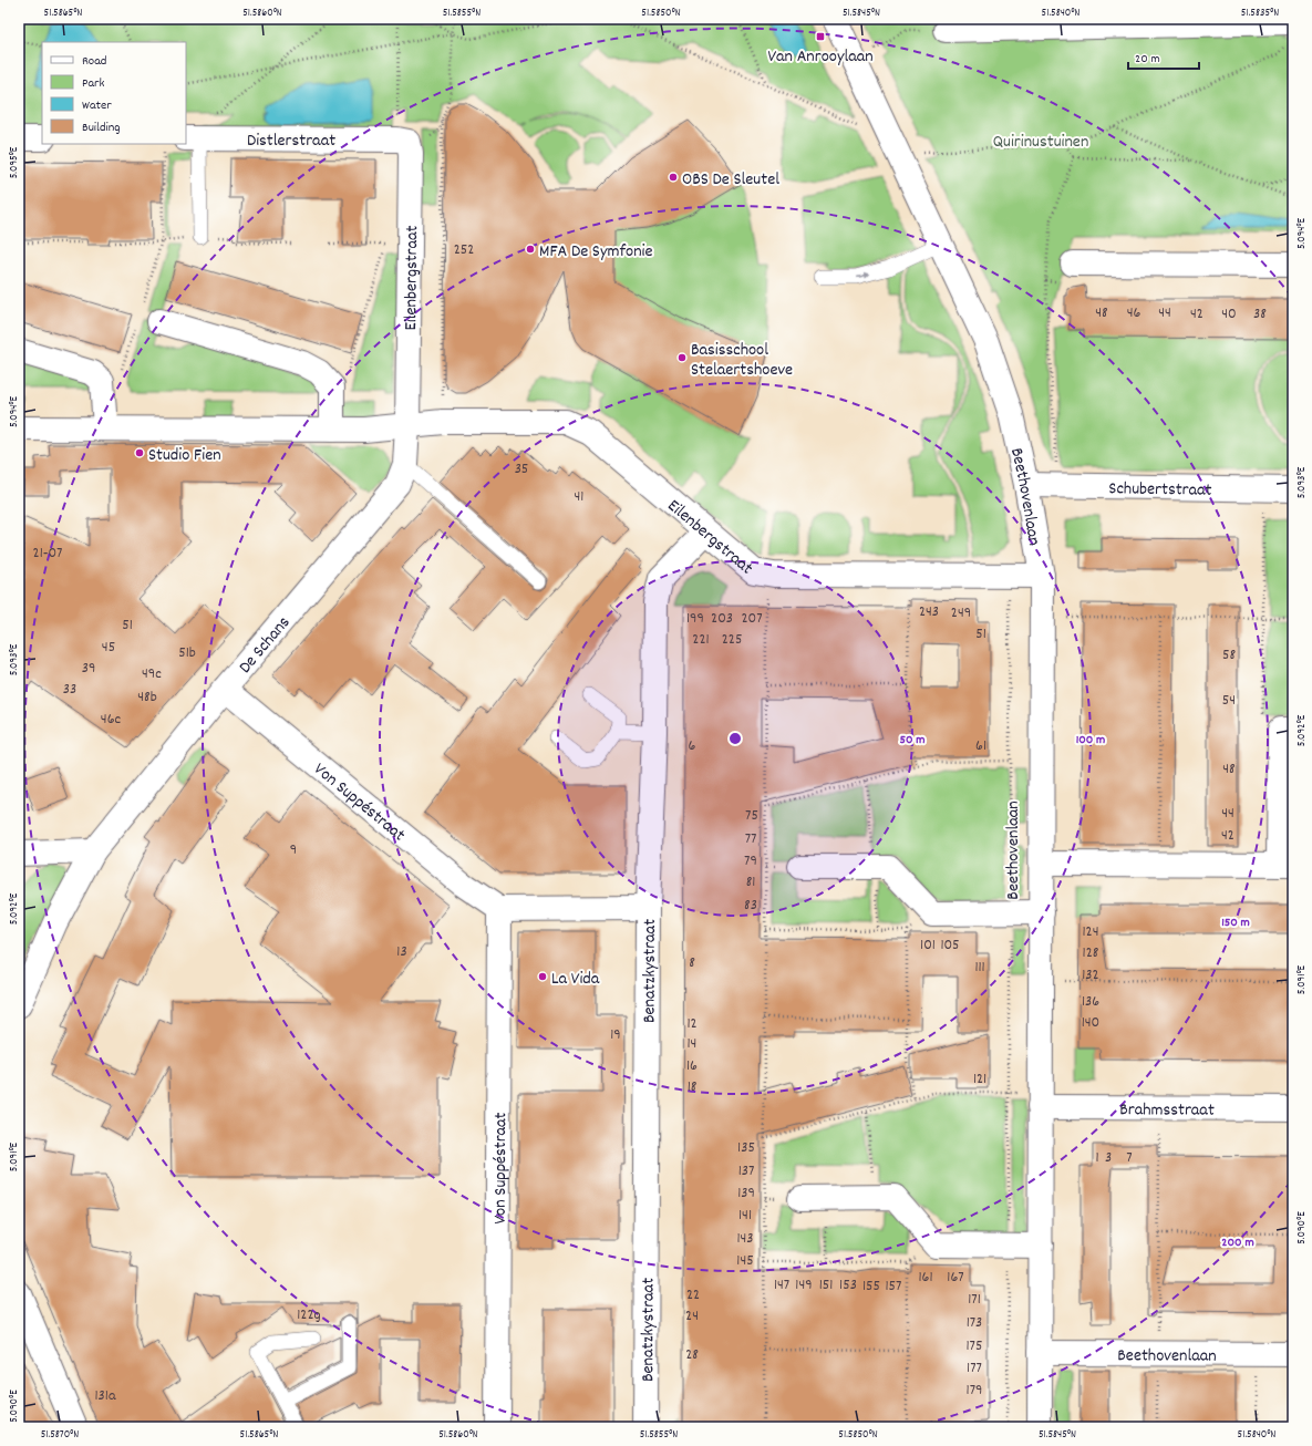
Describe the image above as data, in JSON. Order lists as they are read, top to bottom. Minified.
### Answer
{"streets":{"street":["Distlerstraat","Eilenbergstraat","Schubertstraat","Beethovenlaan","De Schans","Von Suppéstraat","Benatzkystraat","Brahmsstraat"]},"crossings":[["Distlerstraat","Eilenbergstraat"],["Eilenbergstraat","Beethovenlaan"],["Eilenbergstraat","De Schans"],["Eilenbergstraat","Benatzkystraat"],["Schubertstraat","Beethovenlaan"],["Beethovenlaan","Brahmsstraat"],["De Schans","Von Suppéstraat"]],"parks":["Quirinustuinen"],"places":{"transit":["Van Anrooylaan"],"other":["OBS De Sleutel","MFA De Symfonie","Basisschool Stelaertshoeve","Studio Fien","La Vida"]},"house_numbers":["252","48","46","44","42","40","38","35","41","21-07","243","249","199","203","207","51","51","221","225","45","51b","58","39","49c","33","48b","54","46c","6","61","48","44","75","42","77","9","79","81","83","124","101","105","13","128","8","111","132","136","140","12","19","14","16","121","18","135","1","3","7","137","139","141","143","145","161","167","147","149","151","153","155","157","22","171","122g","24","173","175","28","177","179","131a"],"legend":["Road","Park","Water","Building"],"scale_bar":"20 m","coordinates":["51.5865°N","51.5860°N","51.5855°N","51.5850°N","51.5845°N","51.5840°N","51.5835°N","5.095°E","5.094°E","5.093°E","5.092°E","5.091°E","5.090°E","51.5870°N"],"rings":["50 m","100 m","150 m","200 m"]}
